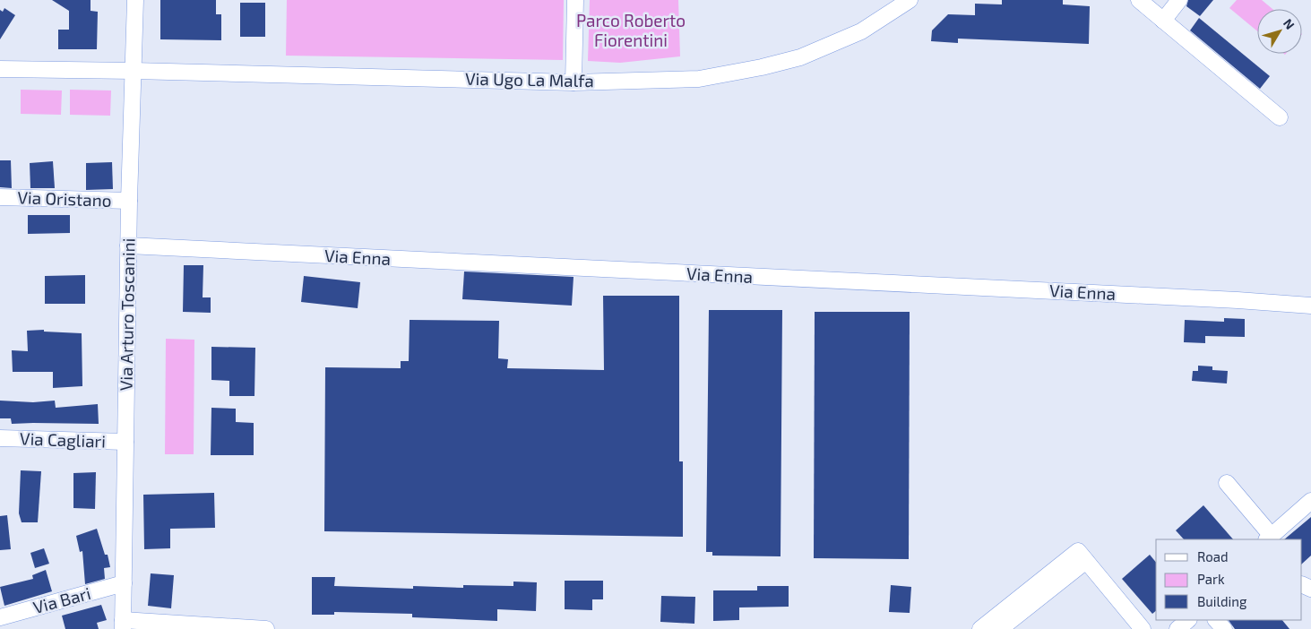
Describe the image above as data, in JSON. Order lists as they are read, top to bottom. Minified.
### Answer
{"streets":{"street":["Via Ugo La Malfa","Via Oristano","Via Enna","Via Arturo Toscanini","Via Cagliari","Via Bari"]},"crossings":[["Via Ugo La Malfa","Via Arturo Toscanini"],["Via Oristano","Via Arturo Toscanini"],["Via Enna","Via Arturo Toscanini"],["Via Arturo Toscanini","Via Cagliari"],["Via Arturo Toscanini","Via Bari"]],"parks":["Parco Roberto Fiorentini"],"legend":["Road","Park","Building"],"north":"top right"}
